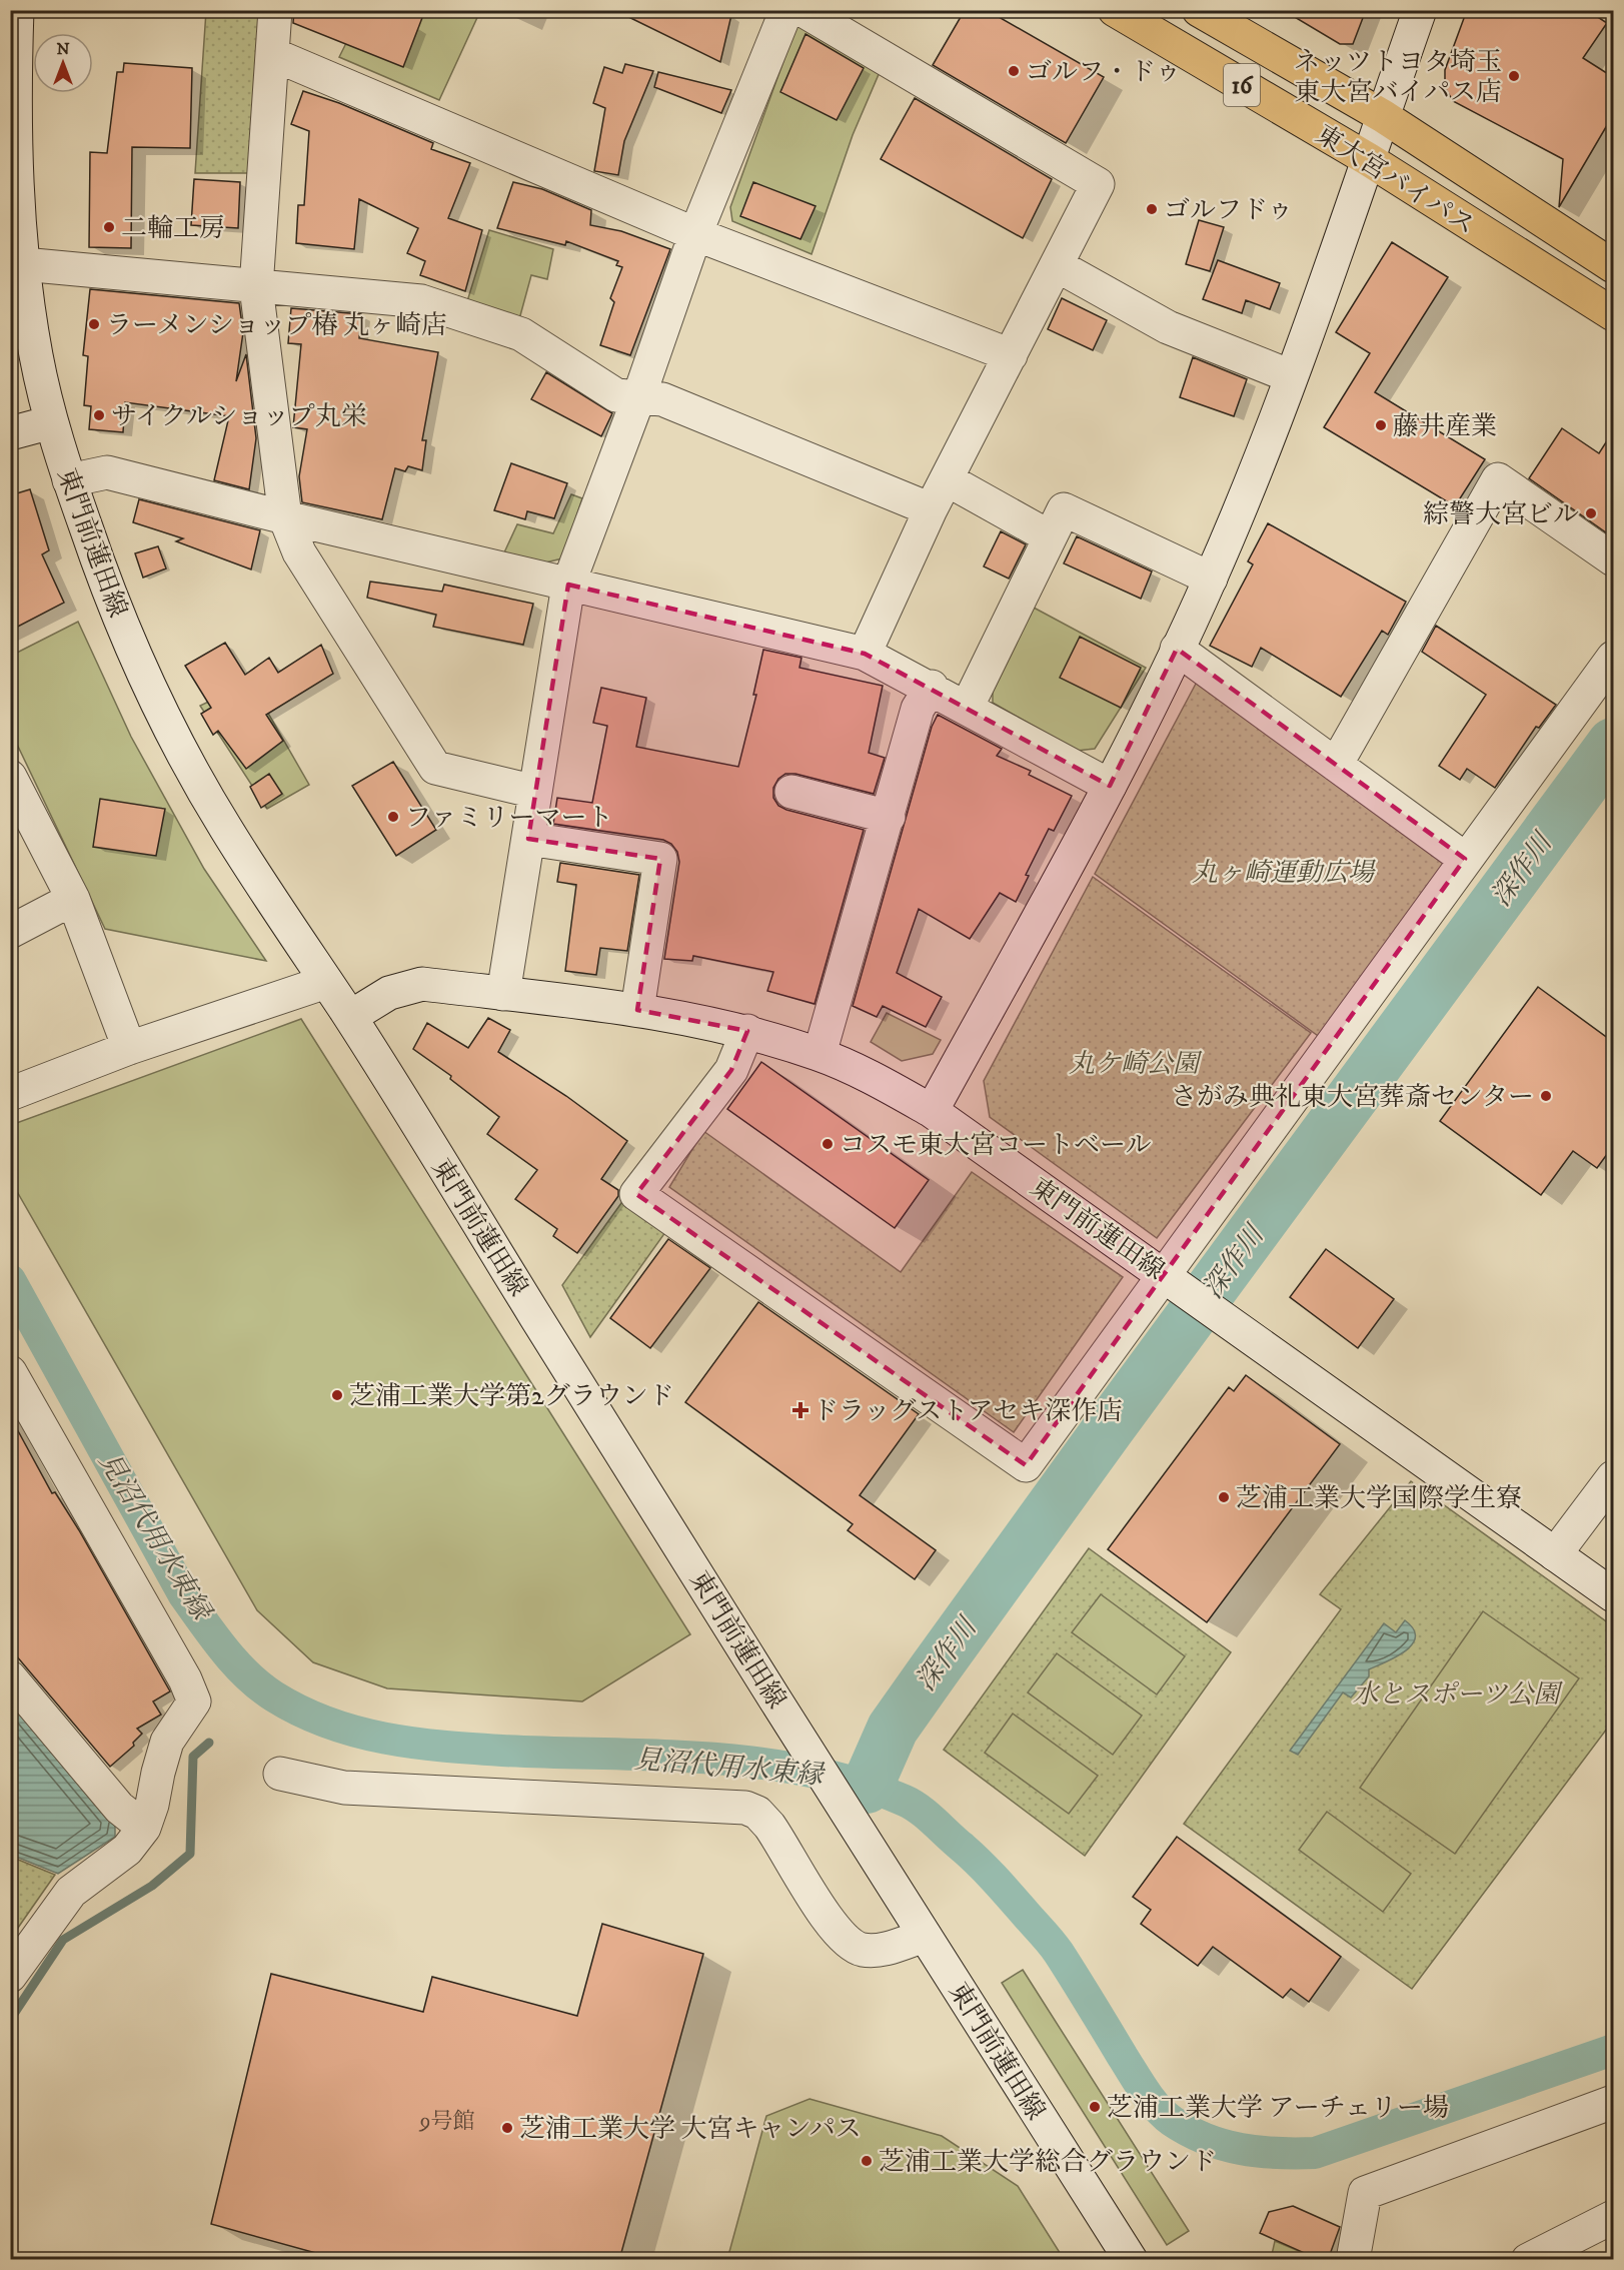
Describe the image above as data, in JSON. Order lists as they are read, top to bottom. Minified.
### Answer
{"streets":{"highway":["16","東大宮バイパス"],"street":["東門前蓮田線"]},"water":["深作川","見沼代用水東縁"],"parks":["丸ヶ崎運動広場","丸ケ崎公園","水とスポーツ公園"],"places":{"other":["ゴルフ・ドゥ","ネッツトヨタ埼玉 東大宮バイパス店","ゴルフドゥ","二輪工房","ラーメンショップ椿 丸ヶ崎店","サイクルショップ丸栄","藤井産業","綜警大宮ビル","ファミリーマート","さがみ典礼東大宮葬斎センター","コスモ東大宮コートベール","芝浦工業大学第2グラウンド","芝浦工業大学国際学生寮","芝浦工業大学 アーチェリー場","芝浦工業大学 大宮キャンパス","芝浦工業大学総合グラウンド"],"health":["ドラッグストアセキ深作店"]},"house_numbers":["9号館"],"north":"top"}
